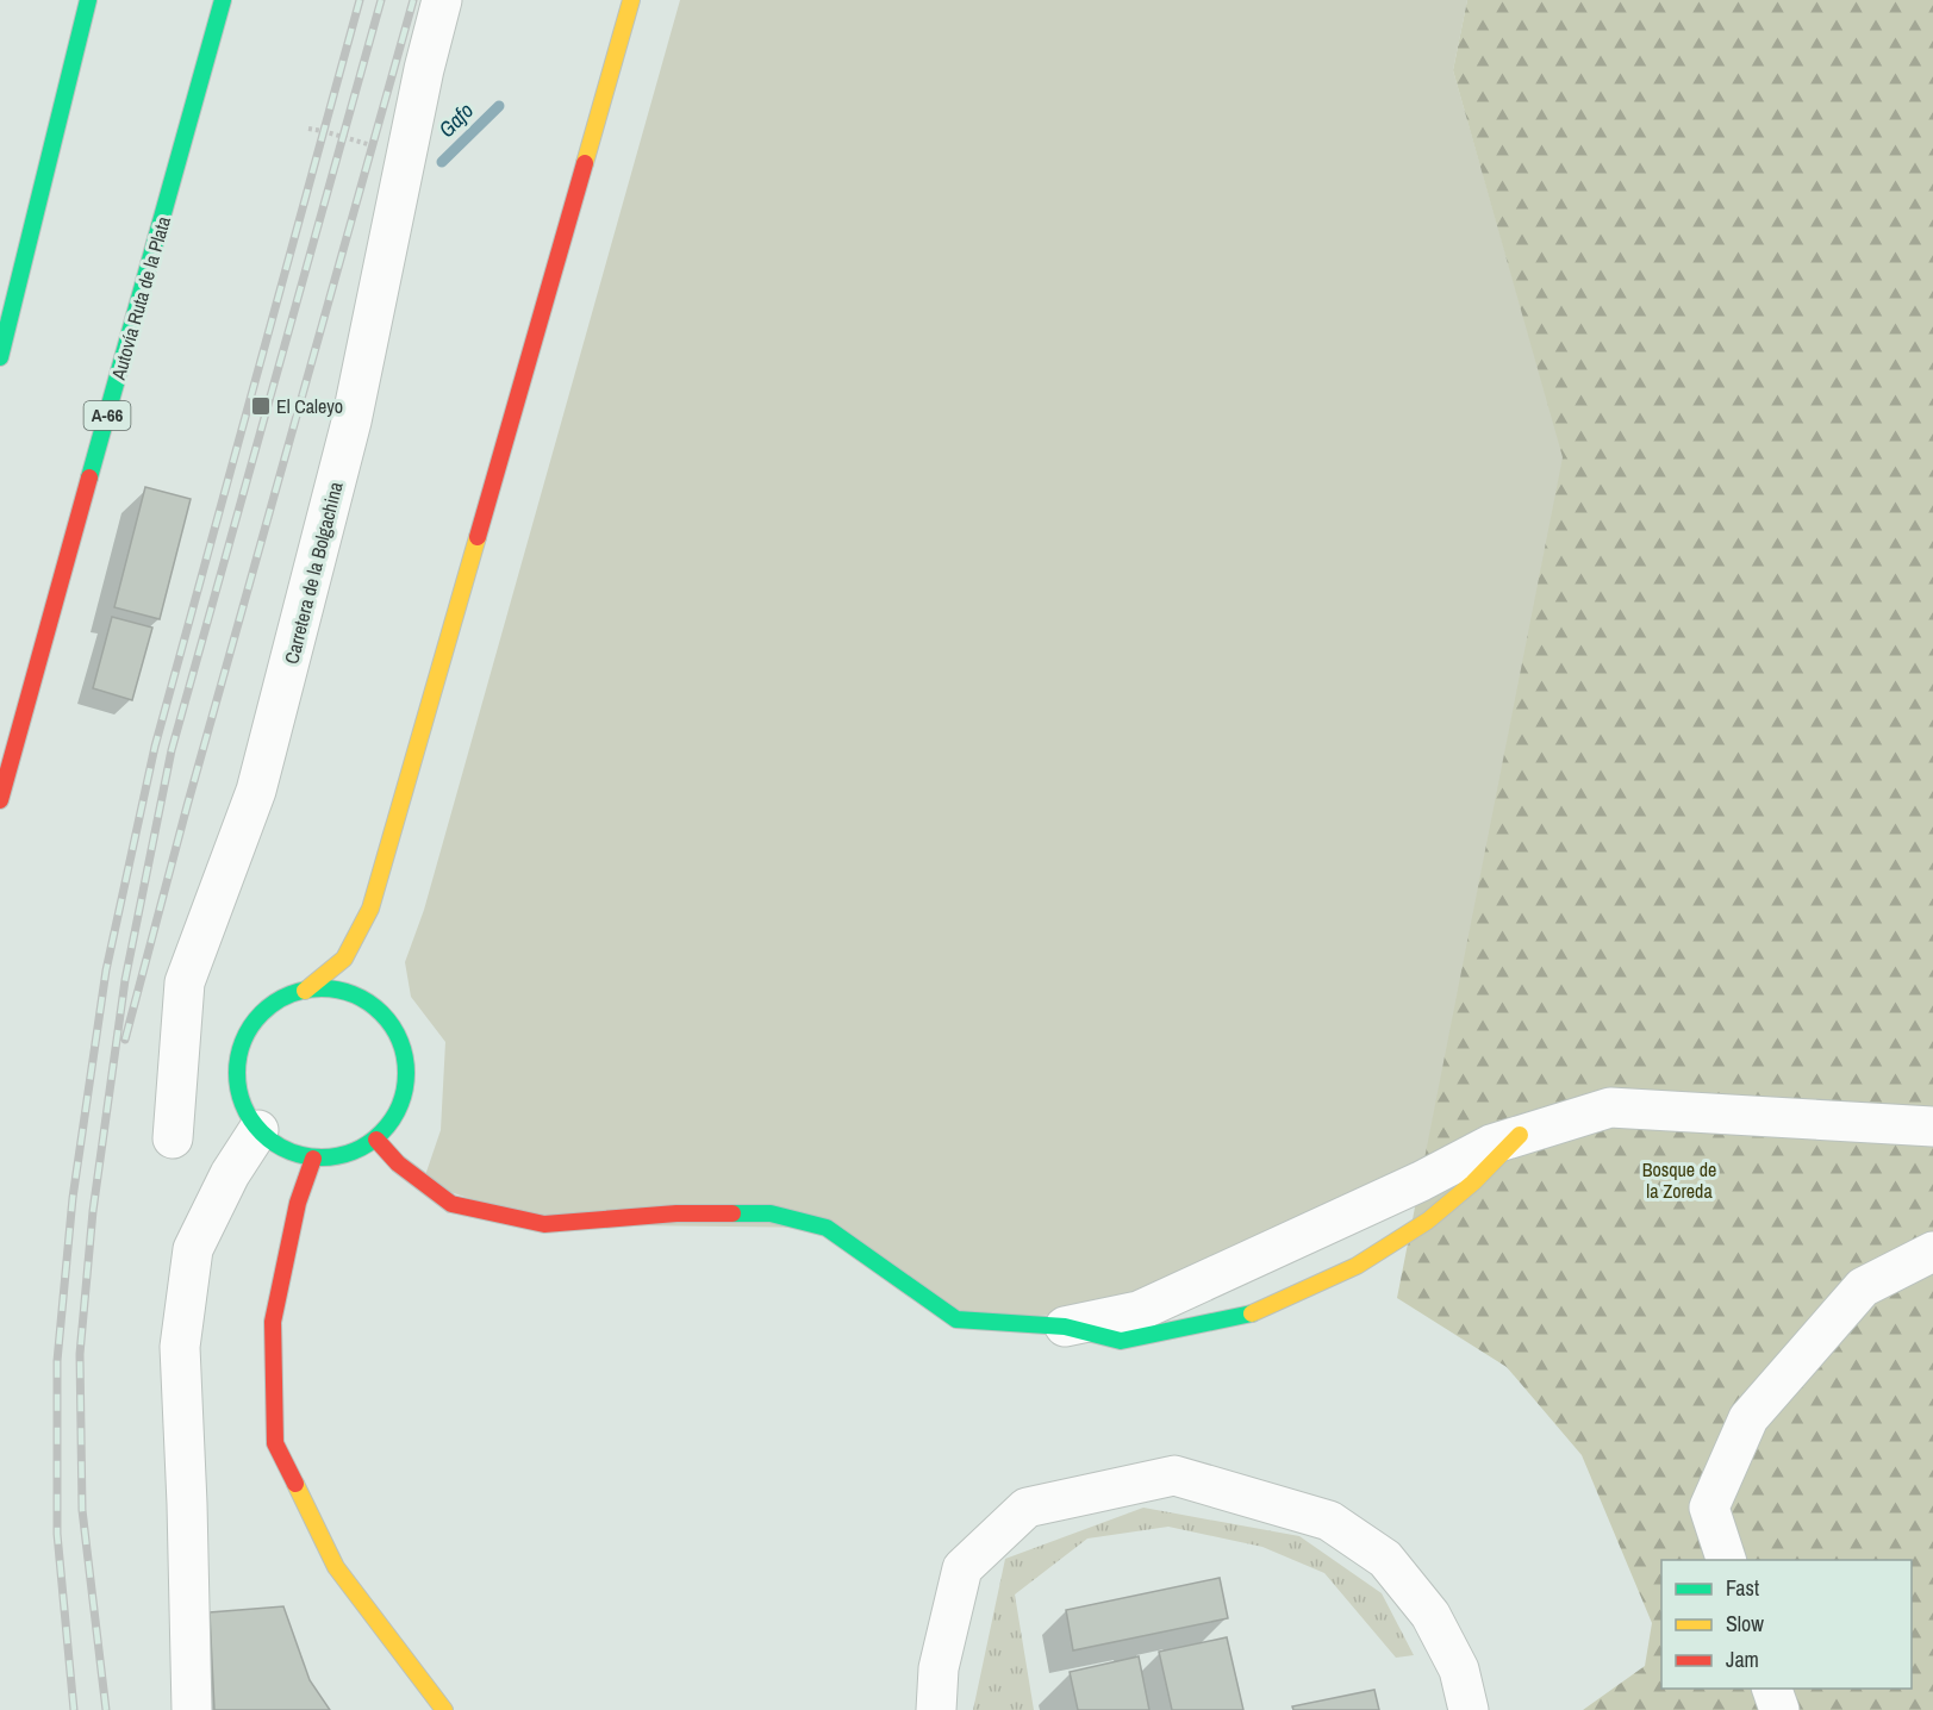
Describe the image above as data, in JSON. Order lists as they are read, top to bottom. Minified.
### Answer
{"streets":{"main road":["Autovía Ruta de la Plata","A-66"],"street":["Carretera de la Bolgachina"]},"water":["Gafo"],"parks":["Bosque de la Zoreda"],"places":{"transit":["El Caleyo"]},"legend":["Fast","Slow","Jam"]}
